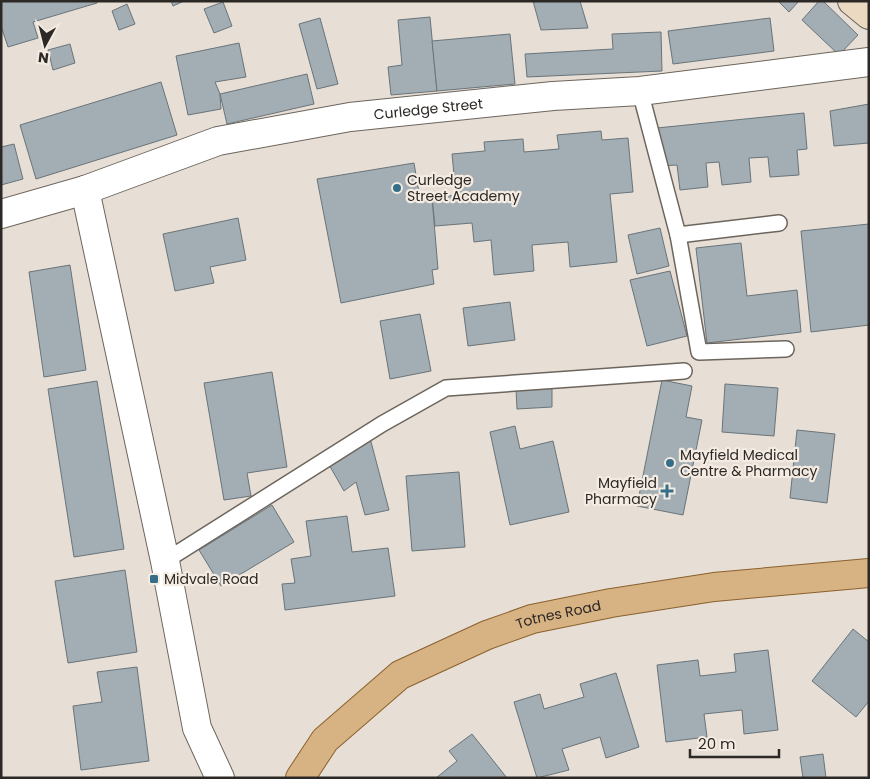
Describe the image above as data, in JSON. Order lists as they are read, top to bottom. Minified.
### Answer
{"streets":{"main road":["Totnes Road"],"street":["Curledge Street"]},"places":{"other":["Curledge Street Academy","Mayfield Medical Centre & Pharmacy"],"health":["Mayfield Pharmacy"],"transit":["Midvale Road"]},"scale_bar":"20 m","north":"bottom"}
